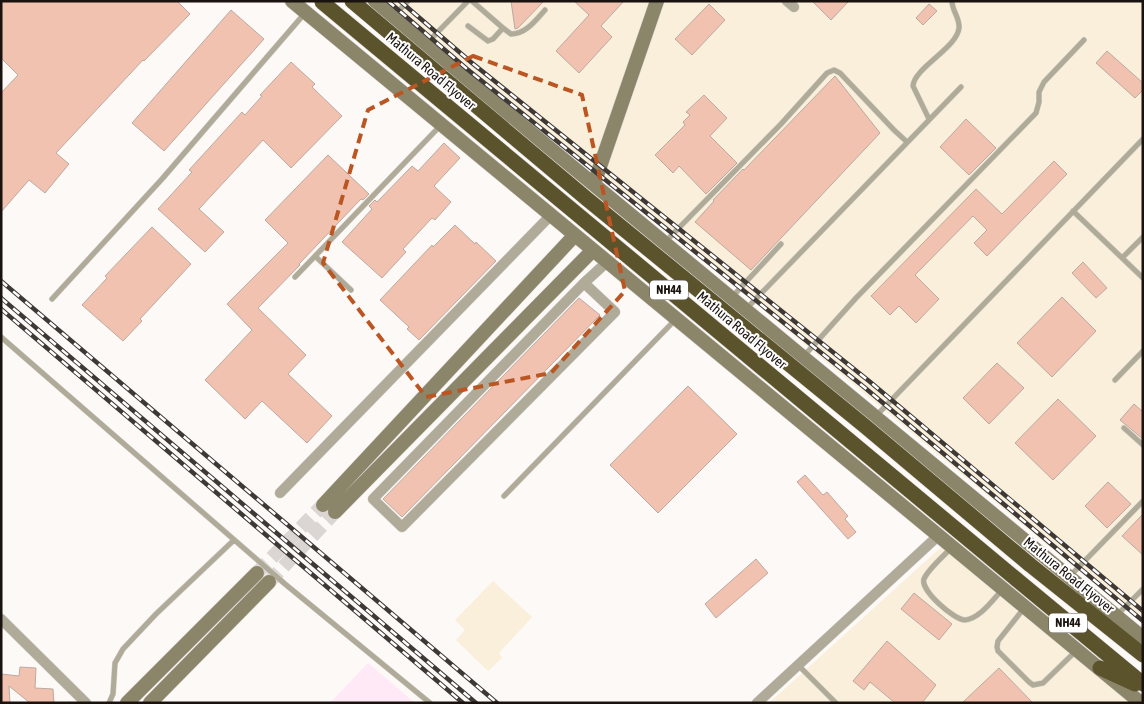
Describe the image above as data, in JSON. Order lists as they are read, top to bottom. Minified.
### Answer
{"streets":{"highway":["Mathura Road Flyover","NH44"]}}
